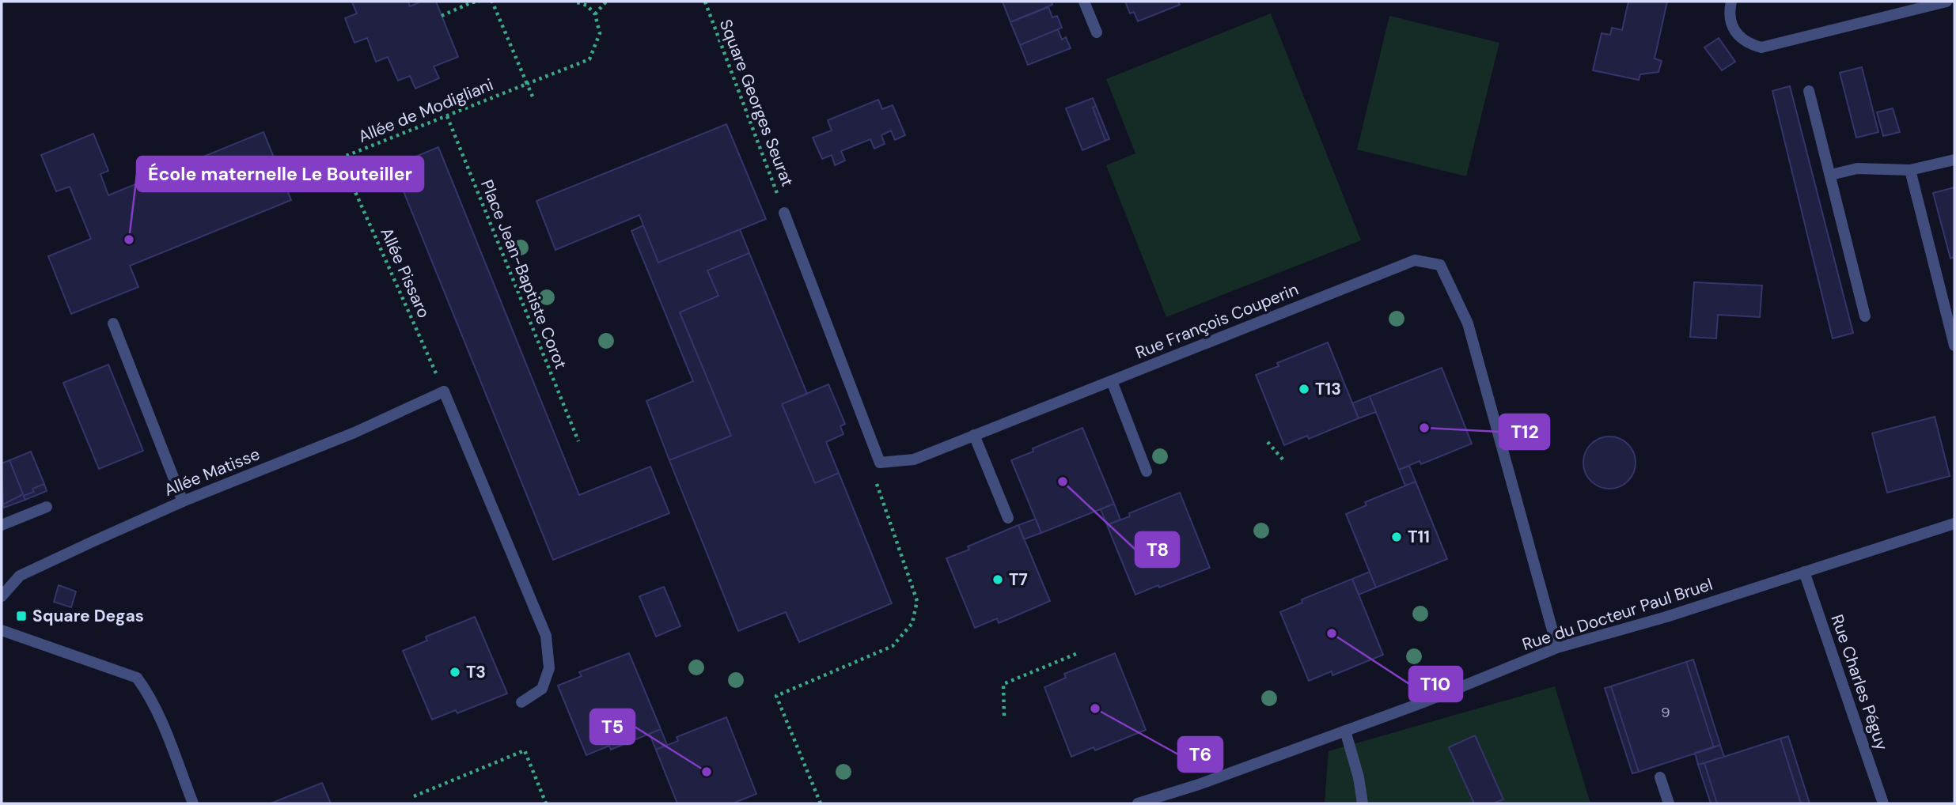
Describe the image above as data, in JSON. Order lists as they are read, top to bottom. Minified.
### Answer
{"streets":{"street":["Rue François Couperin","Allée Matisse","Rue du Docteur Paul Bruel","Rue Charles Péguy"],"path":["Square Georges Seurat","Allée de Modigliani","Allée Pissaro","Place Jean-Baptiste Corot"]},"crossings":[["Allée de Modigliani","Allée Pissaro"],["Allée de Modigliani","Place Jean-Baptiste Corot"],["Allée Pissaro","Allée Matisse"],["Rue François Couperin","Rue du Docteur Paul Bruel"],["Rue du Docteur Paul Bruel","Rue Charles Péguy"]],"places":{"other":["École maternelle Le Bouteiller","T13","T12","T8","T11","T7","T10","T3","T6","T5"],"transit":["Square Degas"]},"house_numbers":["9"]}
